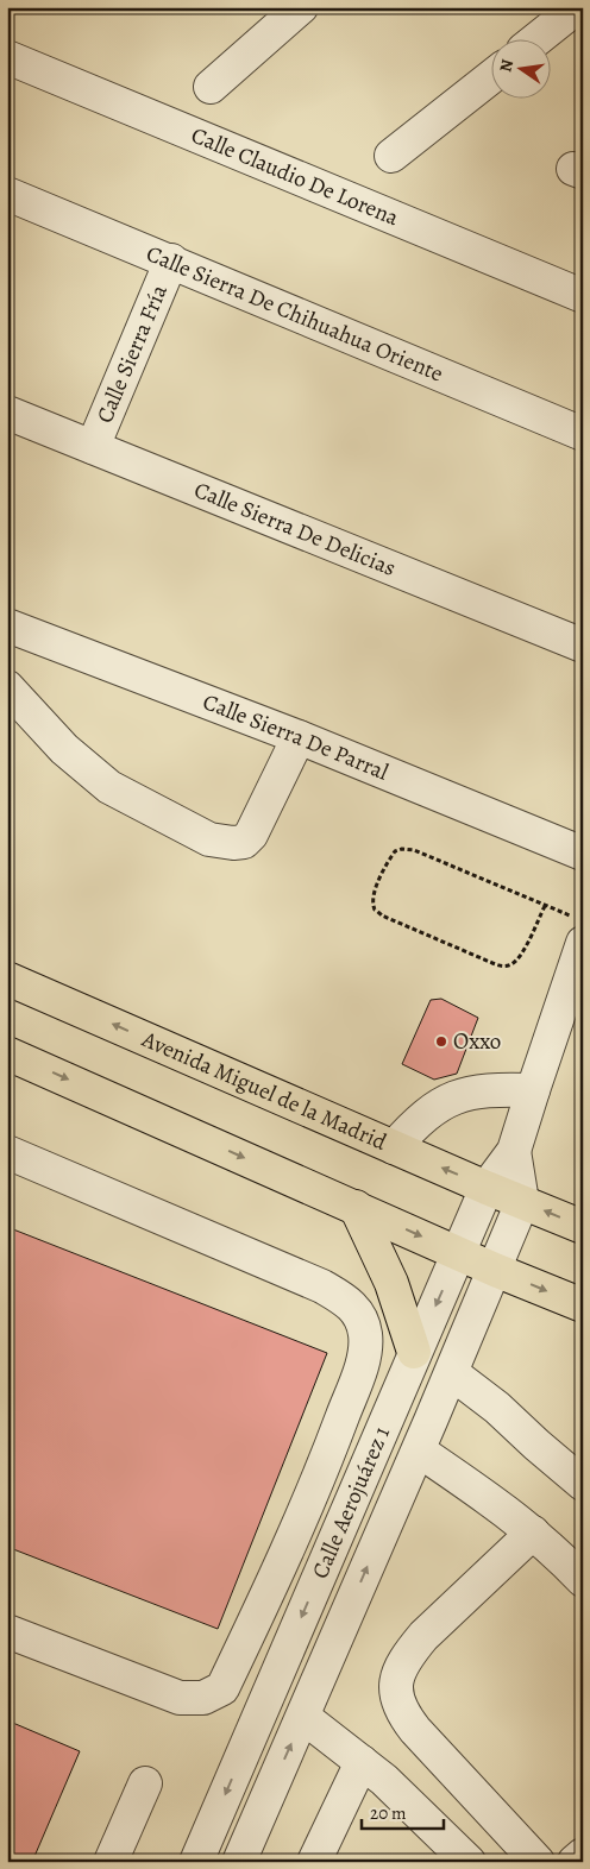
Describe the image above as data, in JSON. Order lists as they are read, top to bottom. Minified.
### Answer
{"streets":{"main road":["Avenida Miguel de la Madrid"],"street":["Calle Claudio De Lorena","Calle Sierra De Chihuahua Oriente","Calle Sierra Fría","Calle Sierra De Delicias","Calle Sierra De Parral","Calle Aerojuárez 1"]},"crossings":[["Calle Sierra De Chihuahua Oriente","Calle Sierra Fría"],["Calle Sierra Fría","Calle Sierra De Delicias"],["Avenida Miguel de la Madrid","Calle Aerojuárez 1"]],"places":["Oxxo"],"scale_bar":"20 m","north":"left"}
